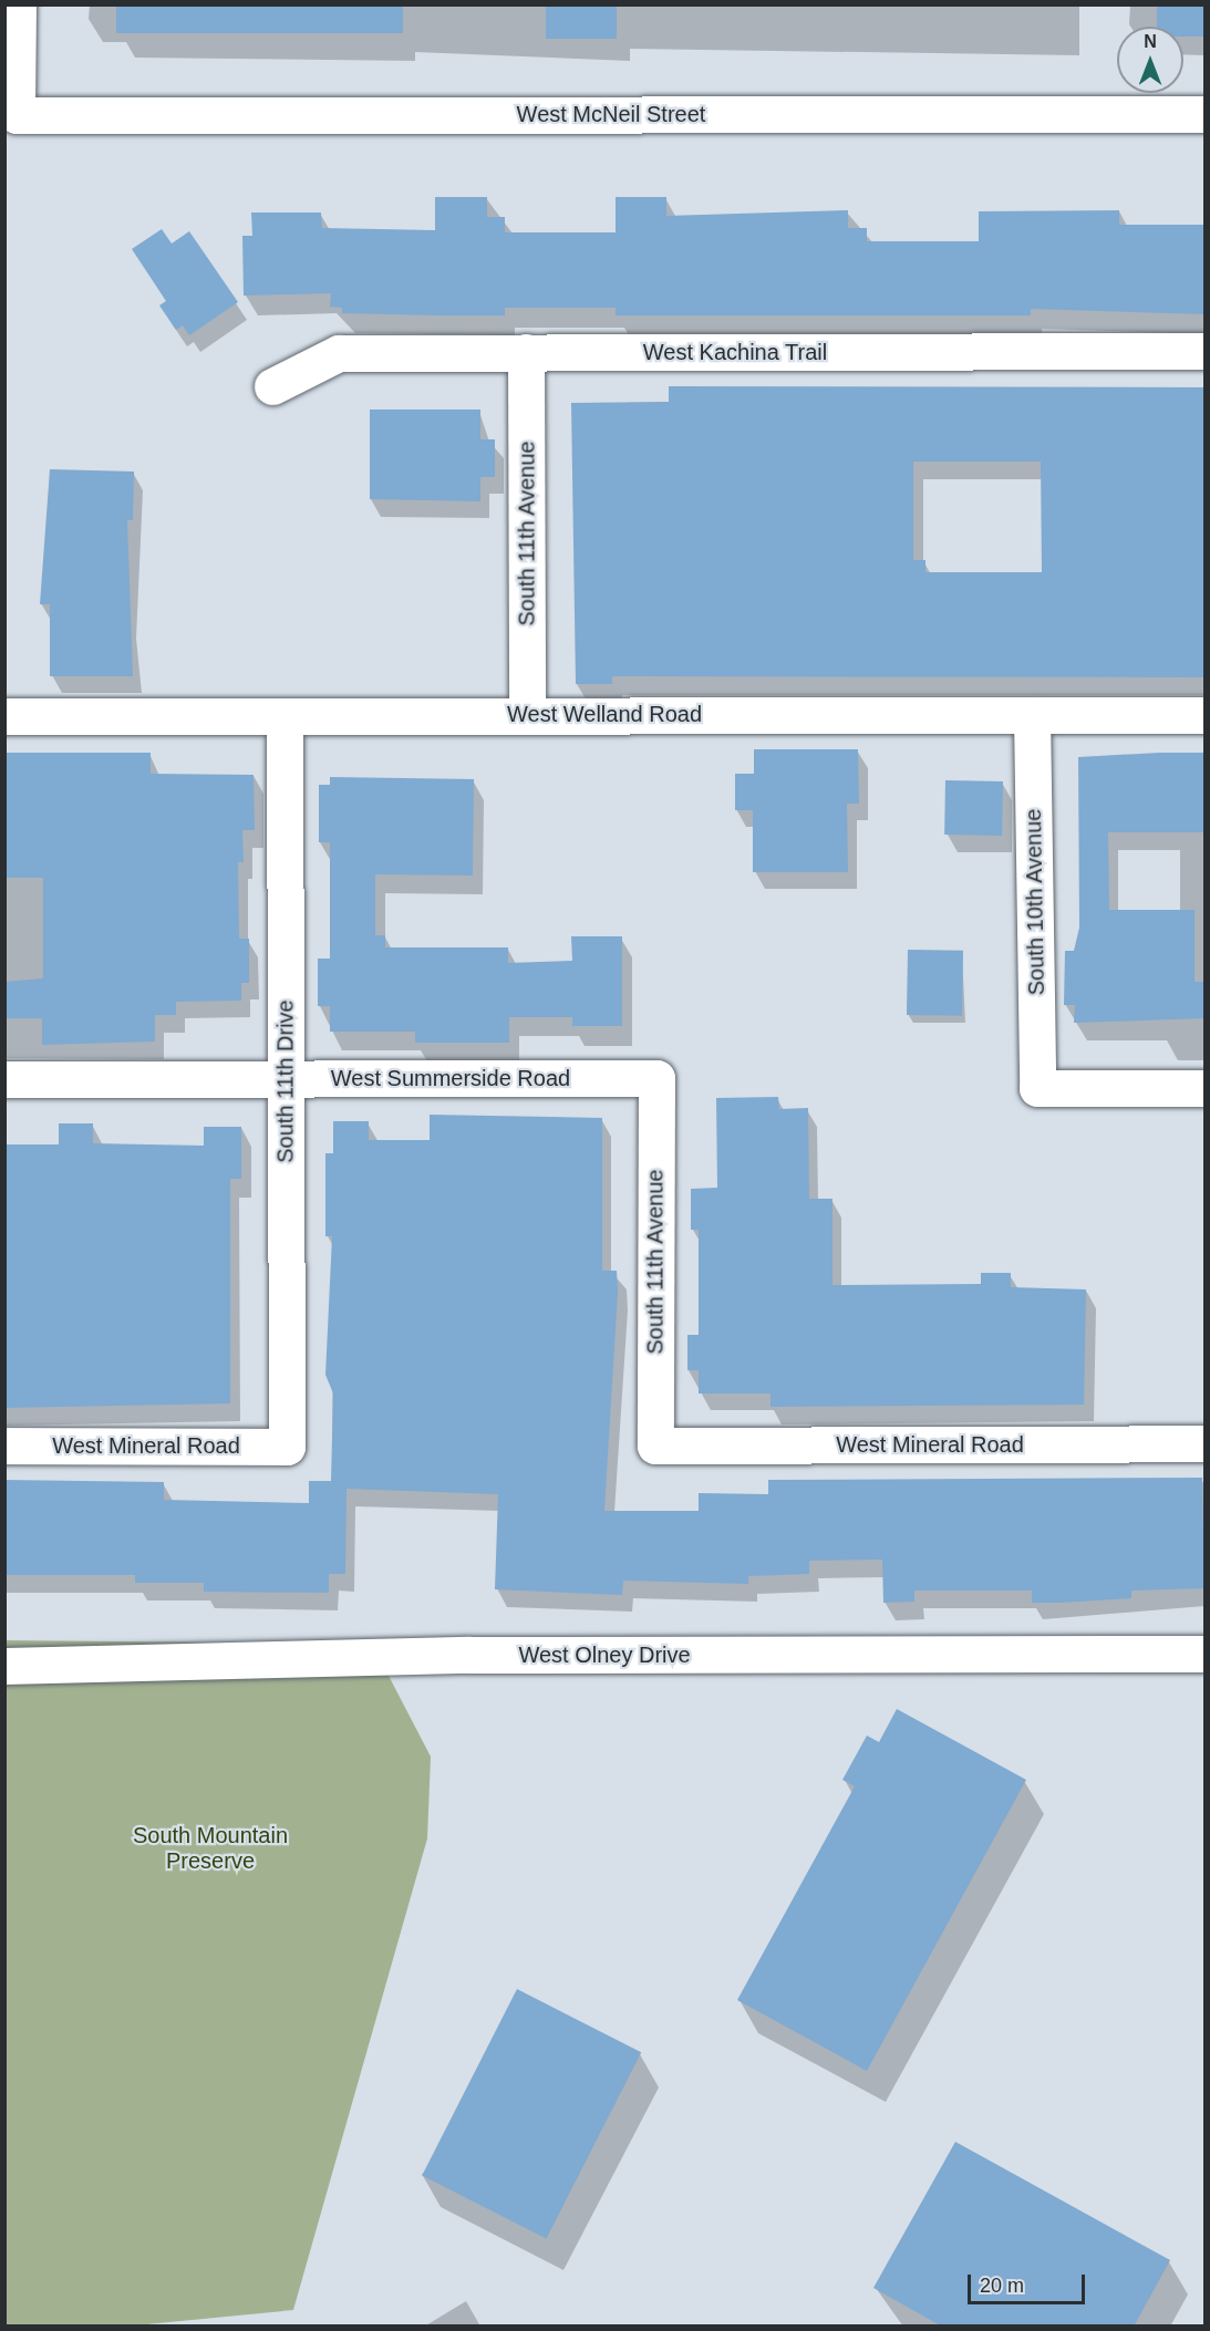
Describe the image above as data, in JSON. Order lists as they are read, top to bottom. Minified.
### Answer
{"streets":{"street":["West McNeil Street","West Kachina Trail","South 11th Avenue","West Welland Road","South 10th Avenue","West Summerside Road","South 11th Drive","West Mineral Road","West Olney Drive"]},"crossings":[["West Kachina Trail","South 11th Avenue"],["South 11th Avenue","West Welland Road"],["South 11th Avenue","West Summerside Road"],["South 11th Avenue","West Mineral Road"],["West Welland Road","South 10th Avenue"],["West Welland Road","South 11th Drive"],["West Summerside Road","South 11th Drive"],["South 11th Drive","West Mineral Road"]],"parks":["South Mountain Preserve"],"scale_bar":"20 m","north":"top"}
